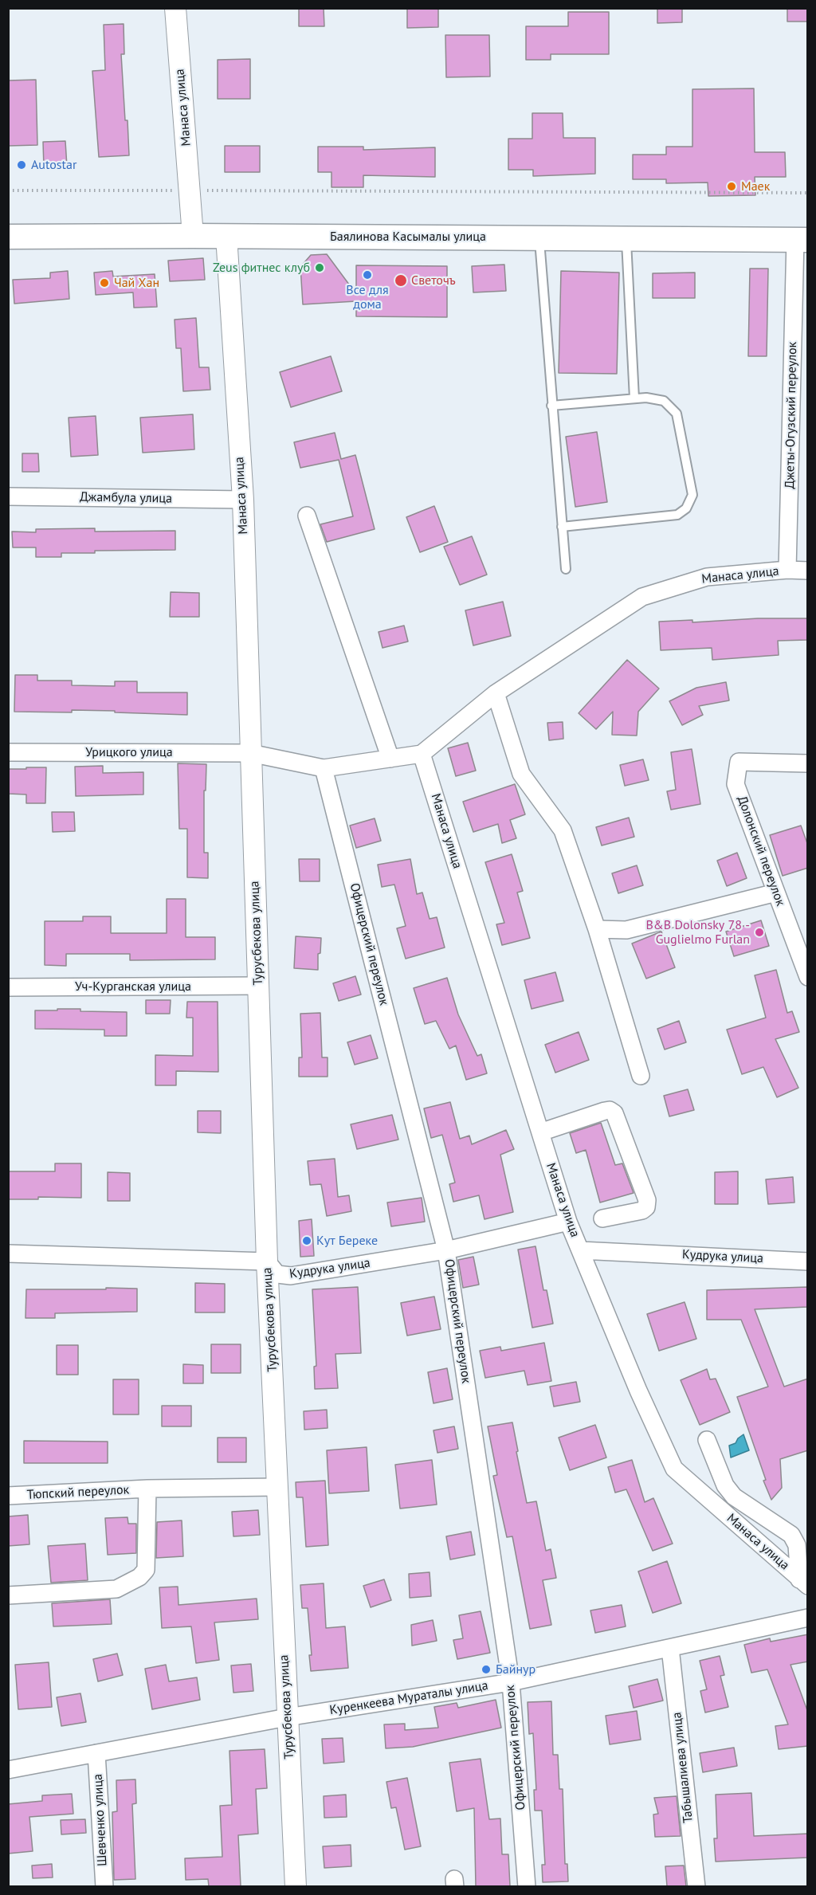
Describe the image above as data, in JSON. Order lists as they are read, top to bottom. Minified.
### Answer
{"streets":{"main road":["Баялинова Касымалы улица"],"street":["Манаса улица","Джеты-Огузский переулок","Джамбула улица","Урицкого улица","Долонский переулок","Турусбекова улица","Офицерский переулок","Уч-Курганская улица","Кудрука улица","Тюпский переулок","Куренкеева Мураталы улица","Табышалиева улица","Шевченко улица"]},"crossings":[["Манаса улица","Баялинова Касымалы улица"],["Манаса улица","Джеты-Огузский переулок"],["Манаса улица","Джамбула улица"],["Манаса улица","Урицкого улица"],["Манаса улица","Турусбекова улица"],["Манаса улица","Кудрука улица"],["Баялинова Касымалы улица","Джеты-Огузский переулок"],["Урицкого улица","Турусбекова улица"],["Турусбекова улица","Уч-Курганская улица"],["Турусбекова улица","Кудрука улица"],["Турусбекова улица","Тюпский переулок"],["Турусбекова улица","Куренкеева Мураталы улица"],["Офицерский переулок","Кудрука улица"],["Офицерский переулок","Куренкеева Мураталы улица"],["Куренкеева Мураталы улица","Табышалиева улица"],["Куренкеева Мураталы улица","Шевченко улица"]],"places":["Autostar","Маек","Zeus фитнес клуб","Все для дома","Светочъ","Чай Хан","B&B Dolonsky 78 - Guglielmo Furlan","Кут Береке","Байнур"]}
